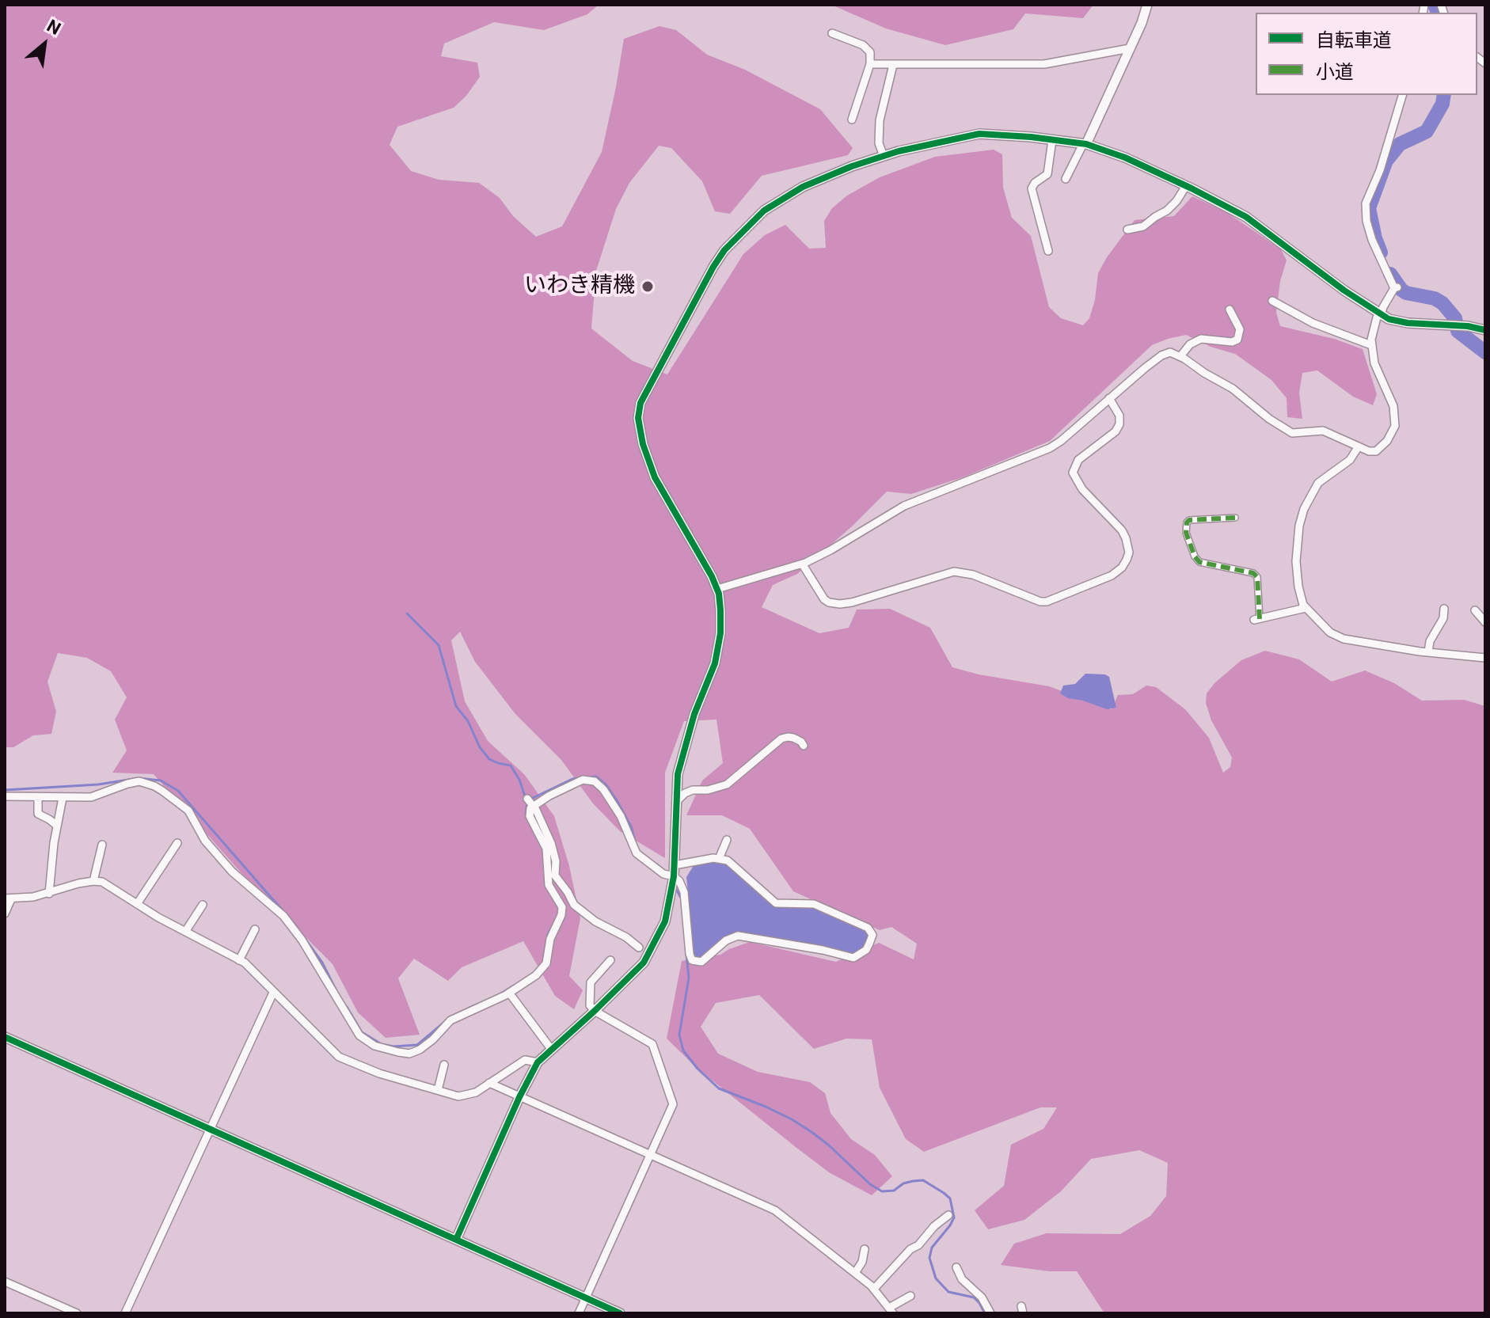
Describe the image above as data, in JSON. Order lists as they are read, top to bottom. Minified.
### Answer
{"places":["いわき精機"],"legend":["自転車道","小道"],"north":"top right"}
